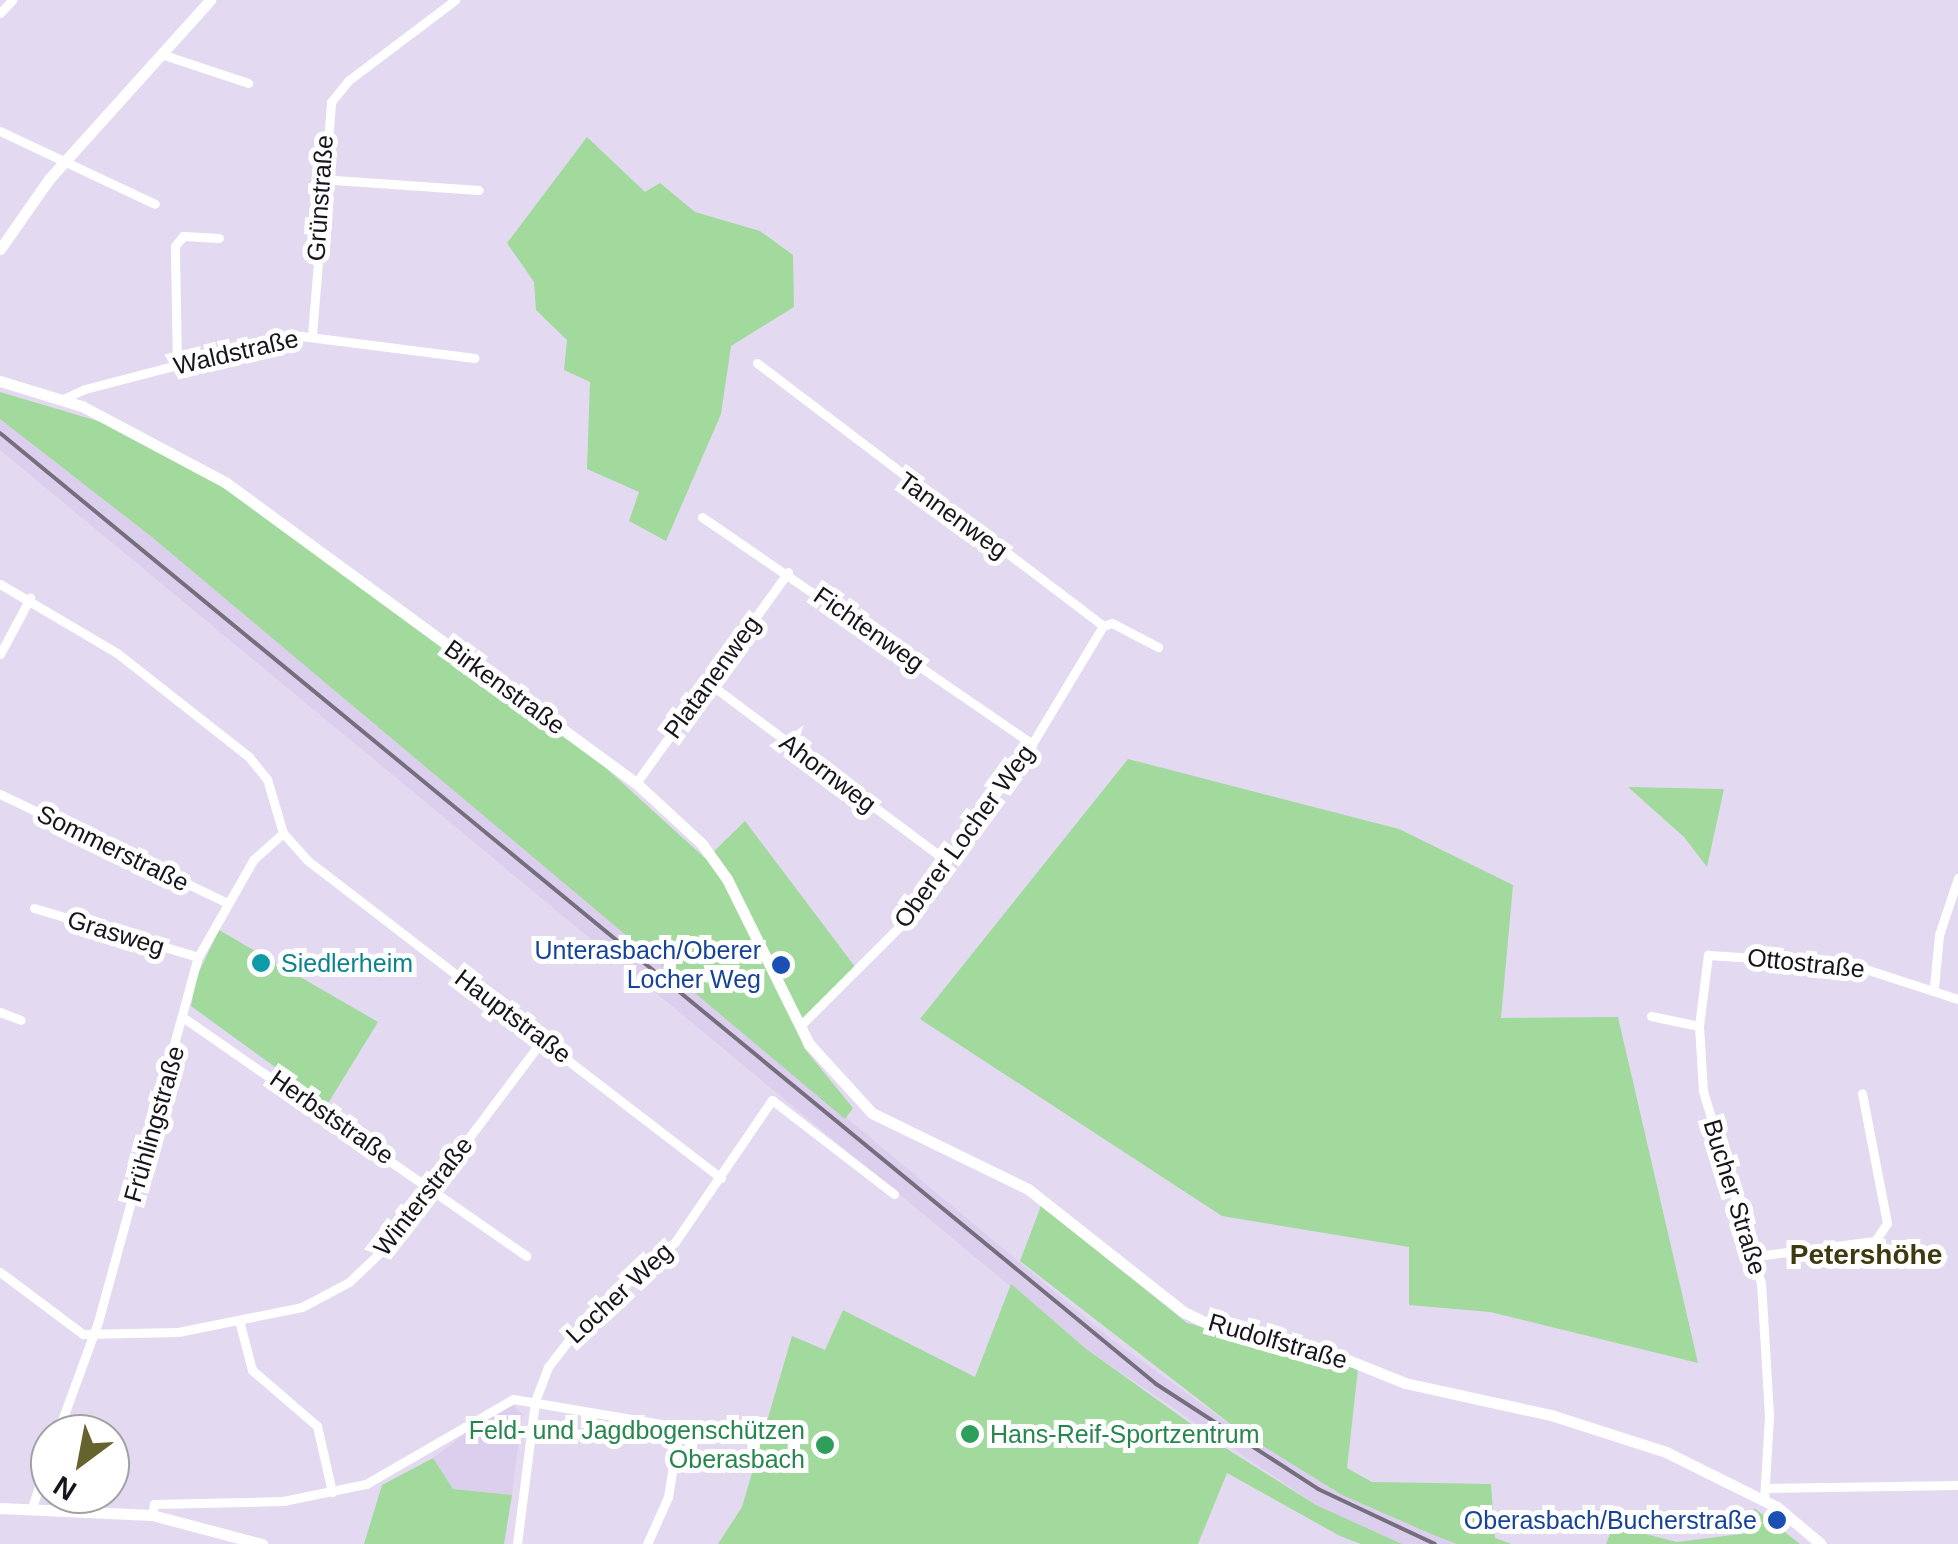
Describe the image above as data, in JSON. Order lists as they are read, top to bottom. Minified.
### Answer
{"streets":{"street":["Grünstraße","Waldstraße","Tannenweg","Fichtenweg","Platanenweg","Birkenstraße","Ahornweg","Oberer Locher Weg","Sommerstraße","Grasweg","Ottostraße","Hauptstraße","Herbststraße","Frühlingstraße","Winterstraße","Bucher Straße","Locher Weg","Rudolfstraße"]},"crossings":[["Grünstraße","Waldstraße"],["Waldstraße","Birkenstraße"],["Tannenweg","Oberer Locher Weg"],["Fichtenweg","Platanenweg"],["Fichtenweg","Oberer Locher Weg"],["Platanenweg","Birkenstraße"],["Platanenweg","Ahornweg"],["Birkenstraße","Oberer Locher Weg"],["Birkenstraße","Rudolfstraße"],["Ahornweg","Oberer Locher Weg"],["Oberer Locher Weg","Rudolfstraße"],["Sommerstraße","Frühlingstraße"],["Grasweg","Frühlingstraße"],["Ottostraße","Bucher Straße"],["Hauptstraße","Frühlingstraße"],["Hauptstraße","Winterstraße"],["Hauptstraße","Locher Weg"],["Herbststraße","Frühlingstraße"],["Herbststraße","Winterstraße"],["Frühlingstraße","Winterstraße"],["Bucher Straße","Rudolfstraße"]],"districts":["Petershöhe"],"places":["Siedlerheim","Unterasbach/Oberer Locher Weg","Hans-Reif-Sportzentrum","Feld- und Jagdbogenschützen Oberasbach","Oberasbach/Bucherstraße"],"north":"bottom left"}
